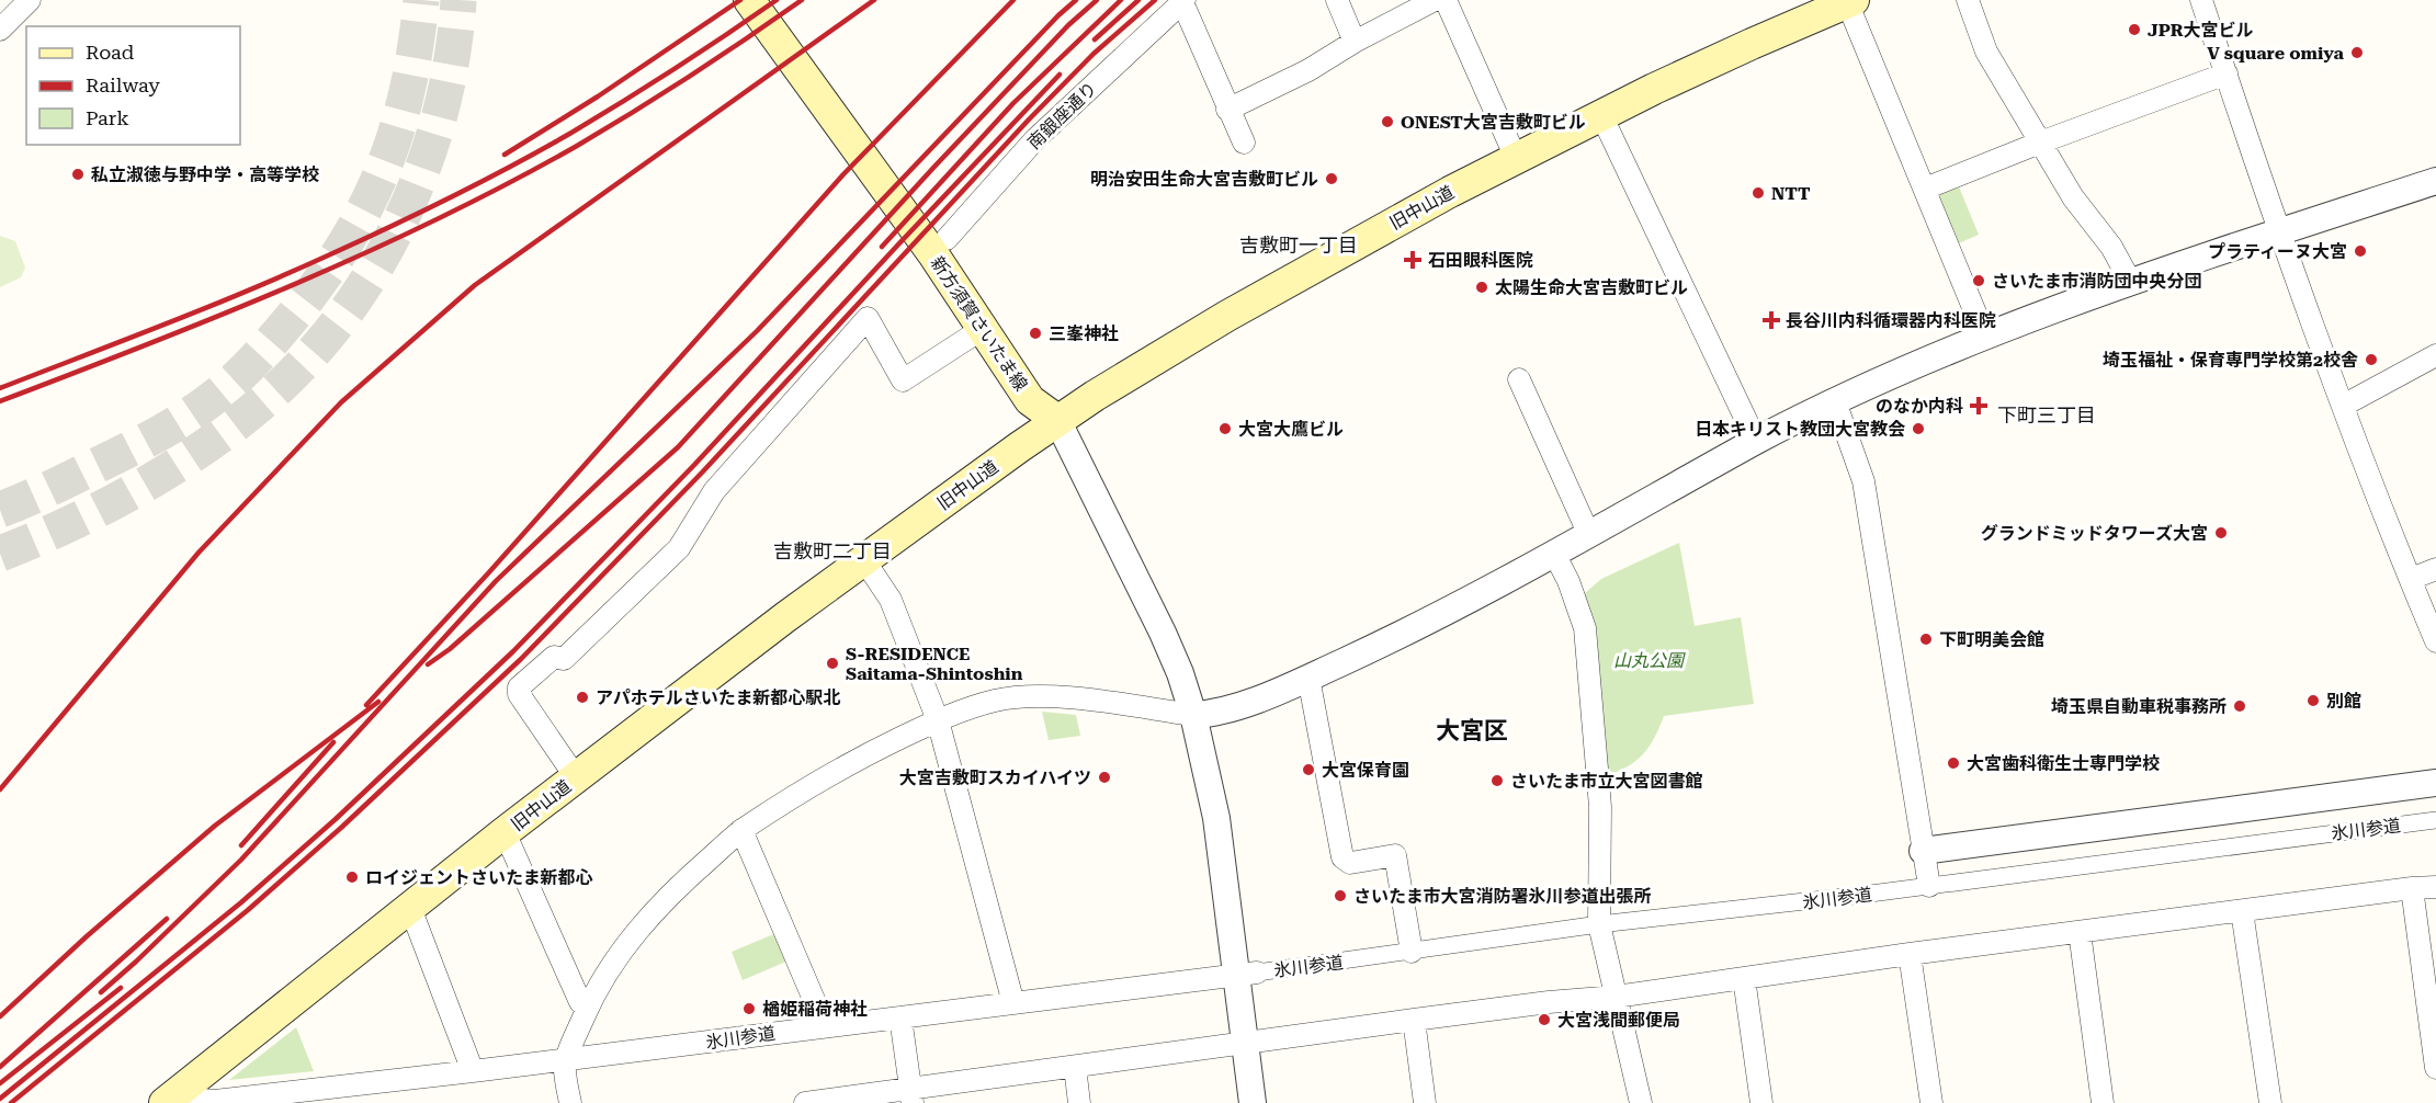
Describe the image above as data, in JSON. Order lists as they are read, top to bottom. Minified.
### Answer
{"streets":{"main road":["旧中山道","新方須賀さいたま線"],"street":["南銀座通り","氷川参道"]},"crossings":[["南銀座通り","新方須賀さいたま線"],["旧中山道","新方須賀さいたま線"],["旧中山道","氷川参道"]],"districts":["吉敷町一丁目","下町三丁目","吉敷町二丁目","大宮区"],"parks":["山丸公園"],"places":{"other":["JPR大宮ビル","V square omiya","ONEST大宮吉敷町ビル","私立淑徳与野中学・高等学校","明治安田生命大宮吉敷町ビル","NTT","プラティーヌ大宮","さいたま市消防団中央分団","太陽生命大宮吉敷町ビル","三峯神社","埼玉福祉・保育専門学校第2校舎","大宮大鷹ビル","日本キリスト教団大宮教会","グランドミッドタワーズ大宮","下町明美会館","S-RESIDENCE Saitama-Shintoshin","アパホテルさいたま新都心駅北","別館","埼玉県自動車税事務所","大宮歯科衛生士専門学校","大宮保育園","大宮吉敷町スカイハイツ","さいたま市立大宮図書館","ロイジェントさいたま新都心","さいたま市大宮消防署氷川参道出張所","楢姫稲荷神社","大宮浅間郵便局"],"health":["石田眼科医院","長谷川内科循環器内科医院","のなか内科"]},"legend":["Road","Railway","Park"]}
